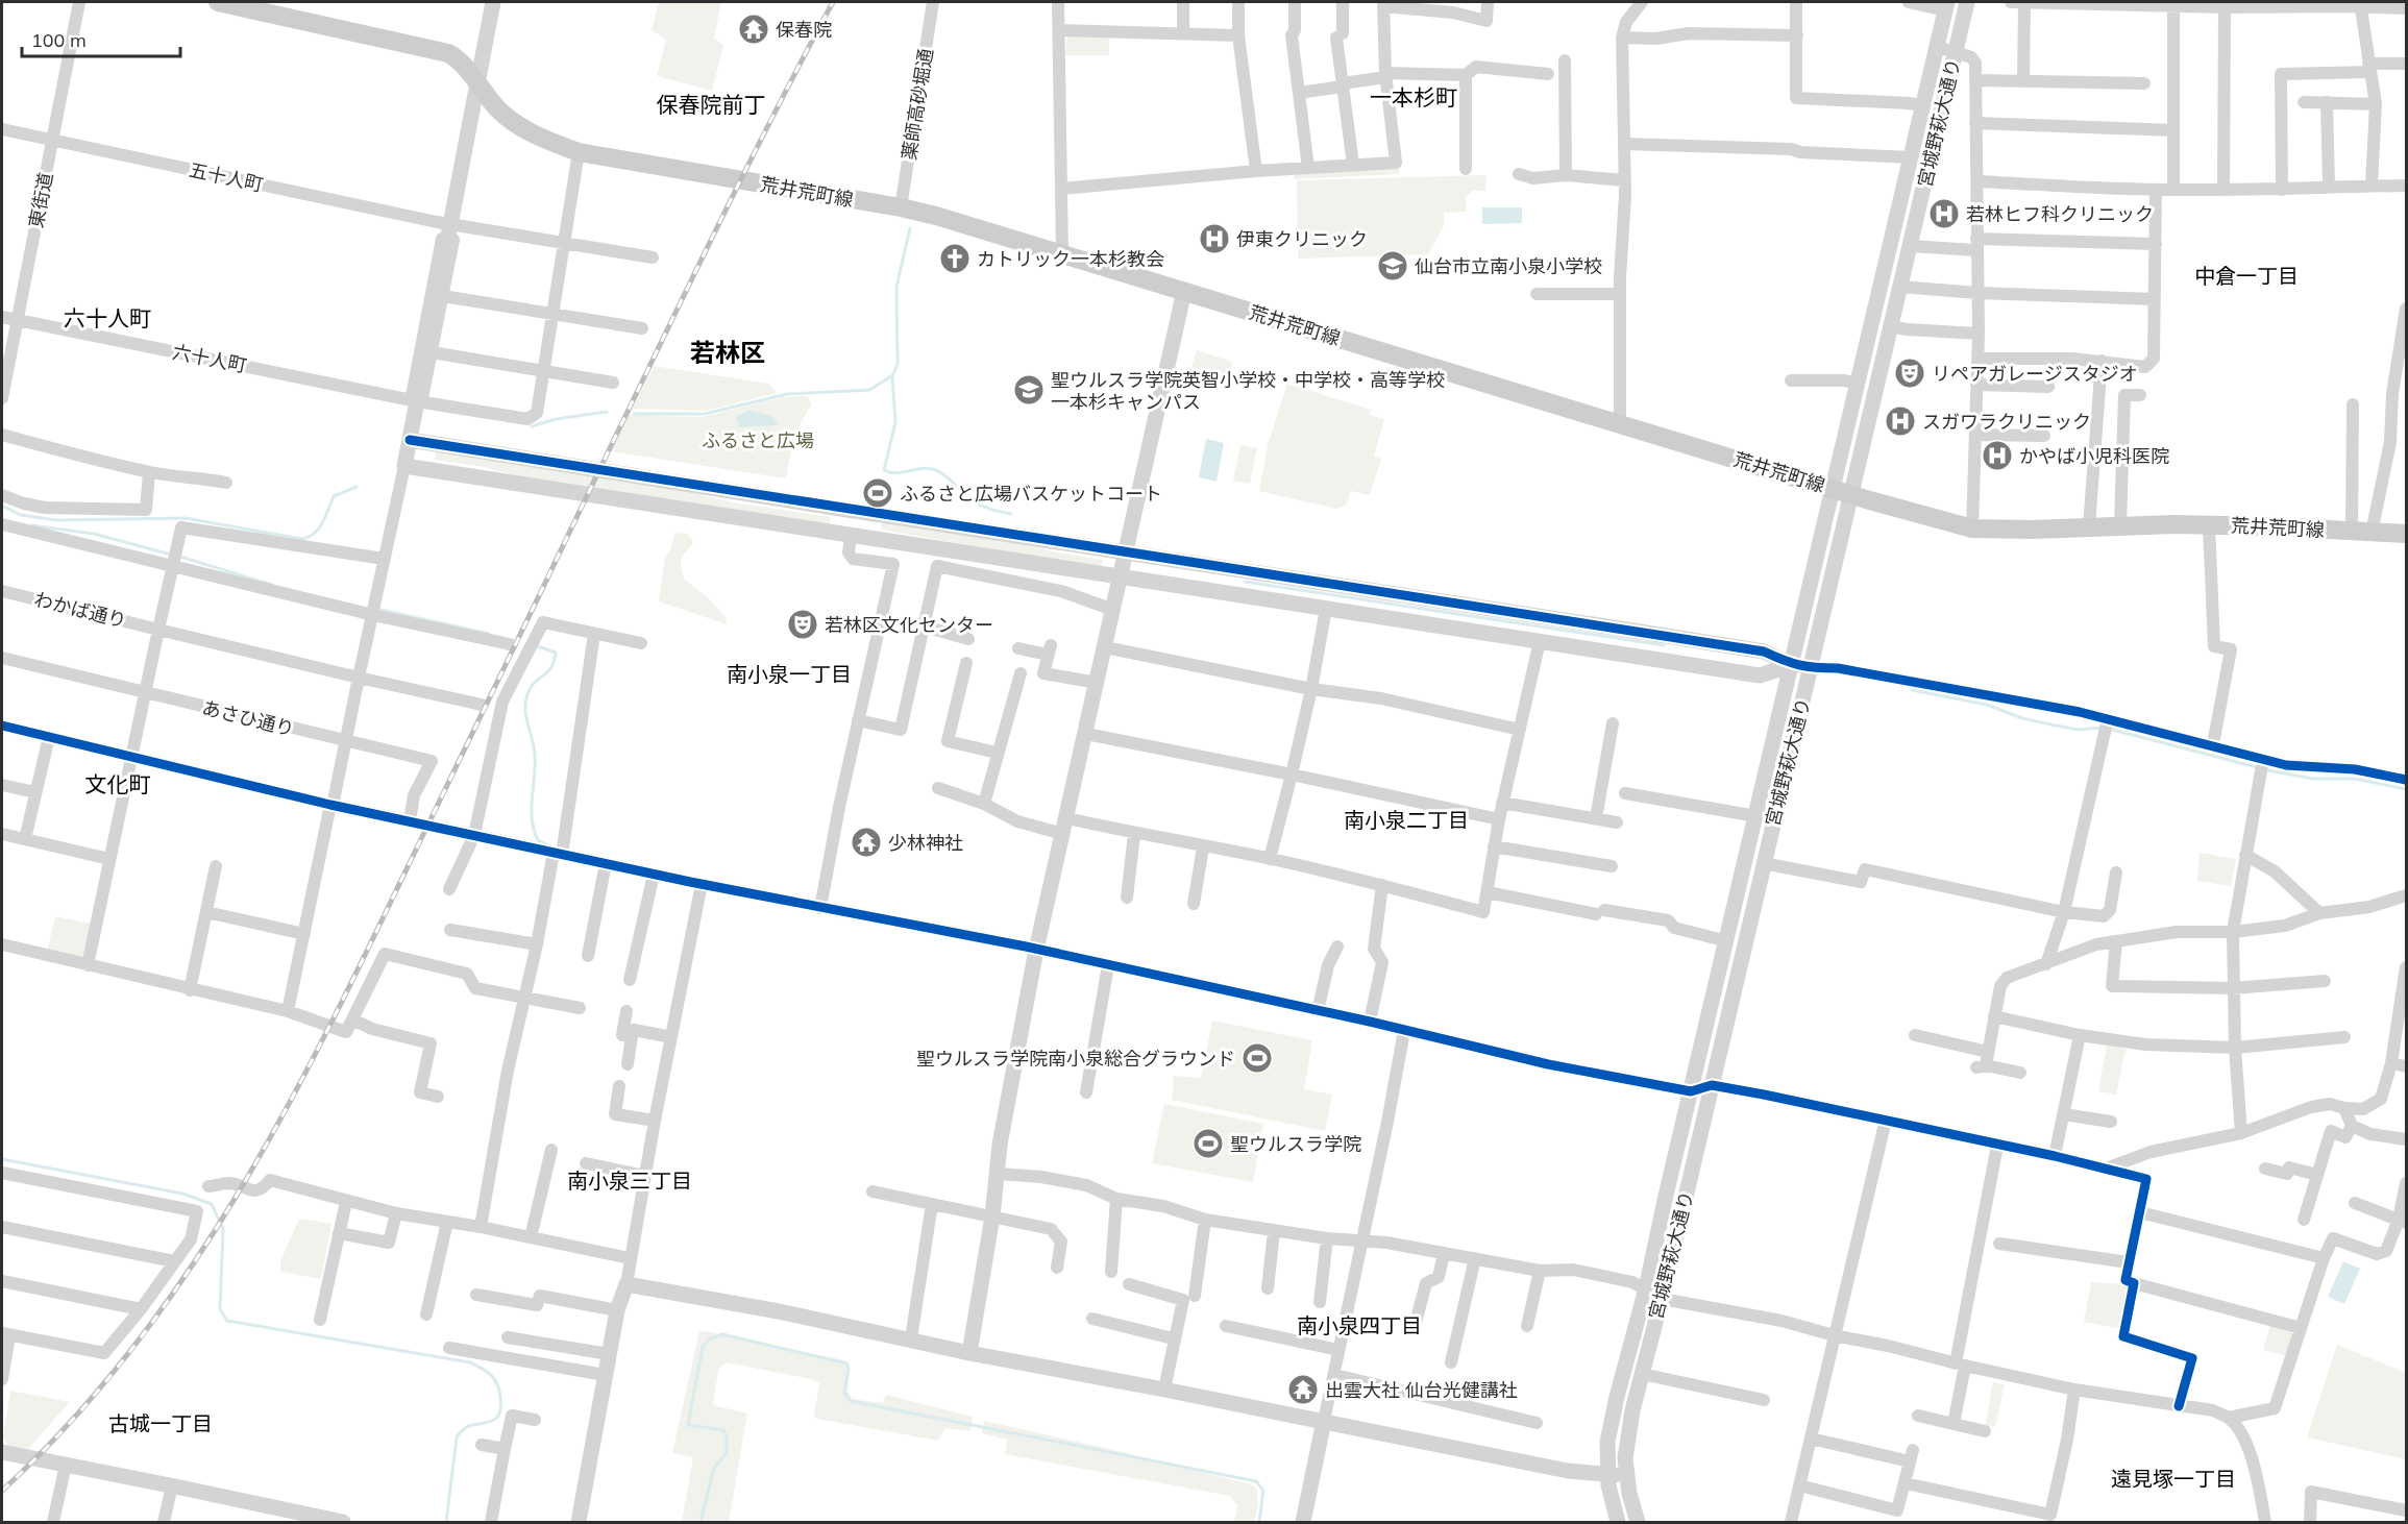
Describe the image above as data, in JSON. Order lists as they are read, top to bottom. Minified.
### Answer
{"streets":{"main road":["荒井荒町線"],"street":["薬師高砂堀通","宮城野萩大通り","五十人町","東街道","六十人町","わかば通り","あさひ通り"]},"crossings":[["薬師高砂堀通","荒井荒町線"],["宮城野萩大通り","荒井荒町線"],["五十人町","東街道"],["五十人町","六十人町"],["荒井荒町線","六十人町"],["東街道","六十人町"]],"districts":["一本杉町","保春院前丁","中倉一丁目","六十人町","若林区","南小泉一丁目","文化町","南小泉二丁目","南小泉三丁目","南小泉四丁目","古城一丁目","遠見塚一丁目"],"parks":["ふるさと広場"],"places":{"temple":["保春院","少林神社","出雲大社 仙台光健講社"],"hospital":["若林ヒフ科クリニック","伊東クリニック","スガワラクリニック","かやば小児科医院"],"church":["カトリック一本杉教会"],"school or university":["仙台市立南小泉小学校","聖ウルスラ学院英智小学校・中学校・高等学校 一本杉キャンパス"],"theatre":["リペアガレージスタジオ","若林区文化センター"],"sports":["ふるさと広場バスケットコート","聖ウルスラ学院南小泉総合グラウンド","聖ウルスラ学院"]},"scale_bar":"100 m"}
